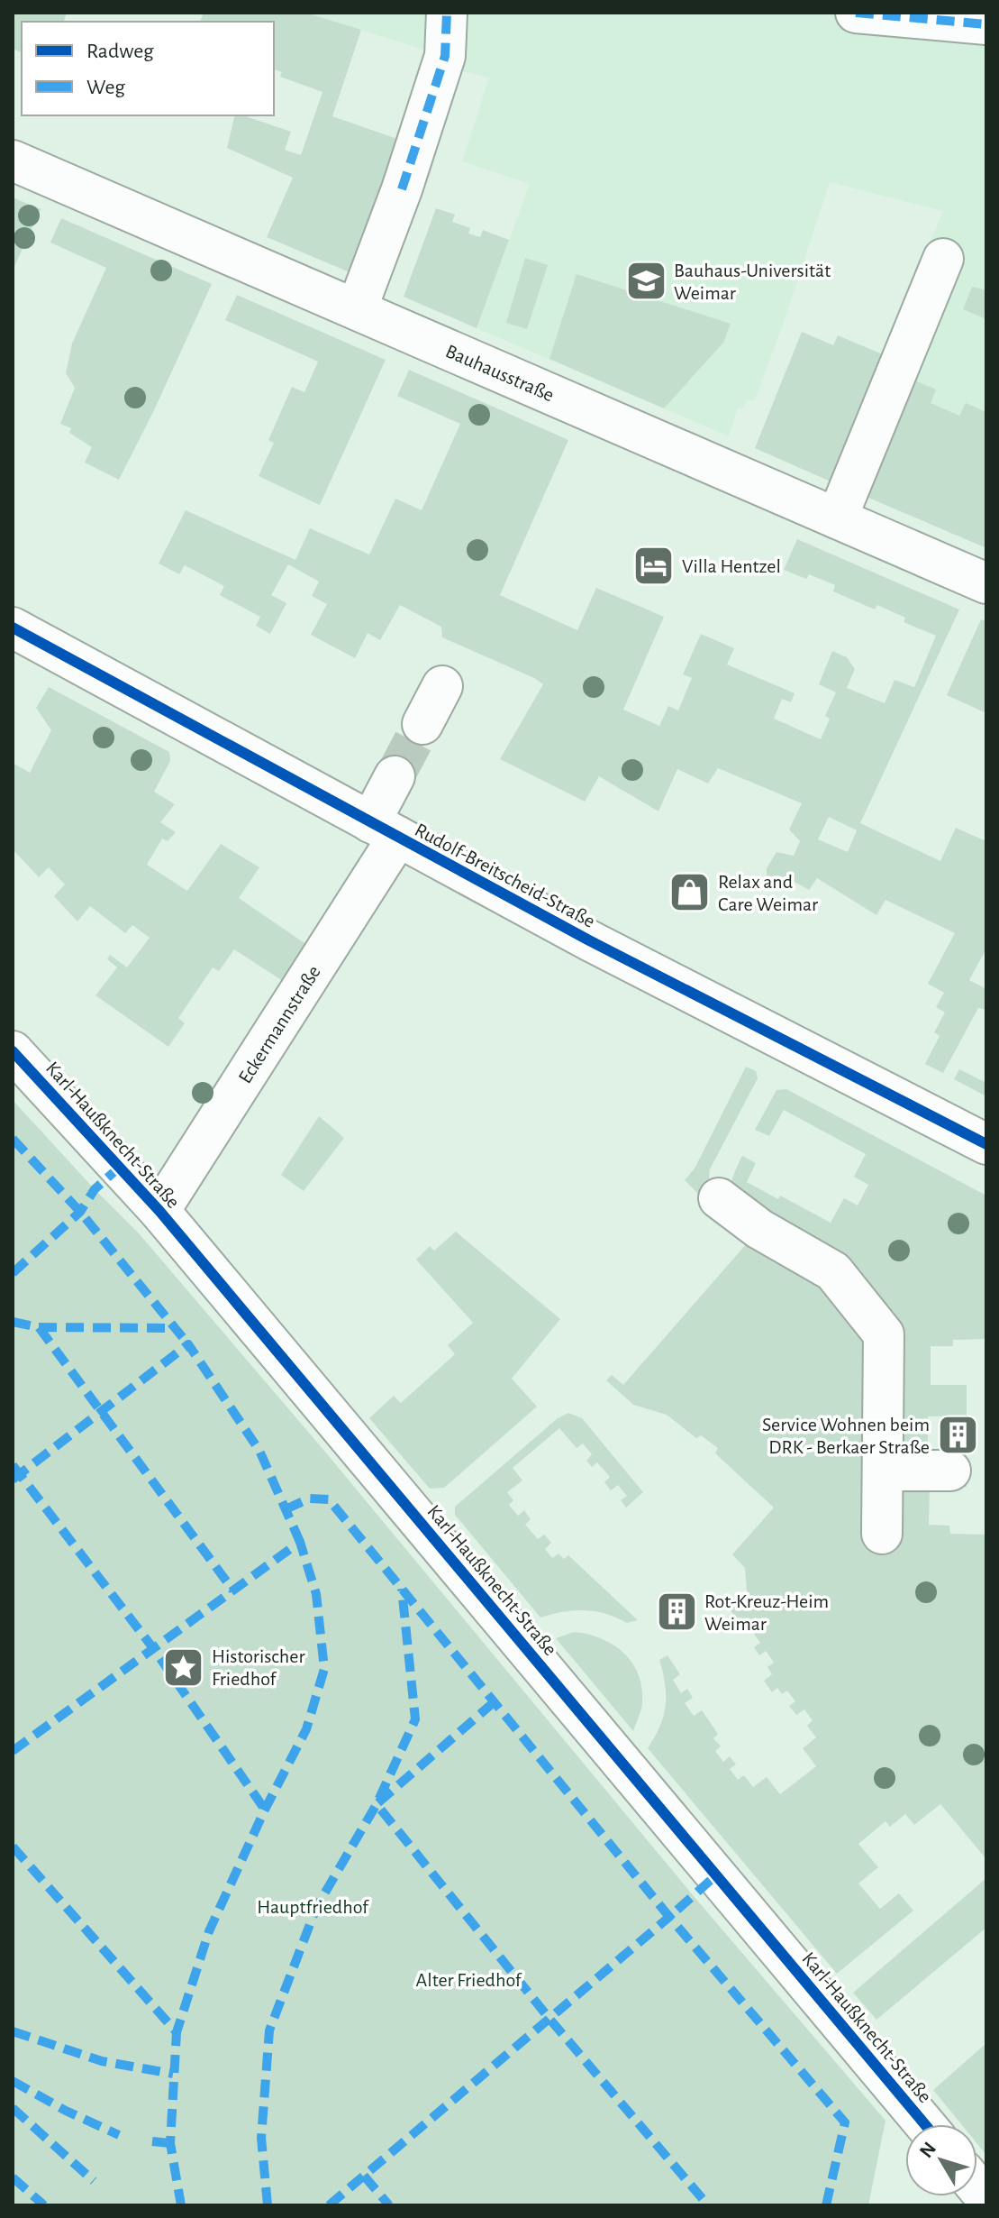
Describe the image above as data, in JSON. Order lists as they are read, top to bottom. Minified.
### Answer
{"streets":{"street":["Bauhausstraße","Rudolf-Breitscheid-Straße","Eckermannstraße","Karl-Haußknecht-Straße"]},"crossings":[["Rudolf-Breitscheid-Straße","Eckermannstraße"],["Eckermannstraße","Karl-Haußknecht-Straße"]],"parks":["Hauptfriedhof","Alter Friedhof"],"places":{"school or university":["Bauhaus-Universität Weimar"],"hotel":["Villa Hentzel"],"shop":["Relax and Care Weimar"],"building":["Service Wohnen beim DRK - Berkaer Straße","Rot-Kreuz-Heim Weimar"],"place":["Historischer Friedhof"]},"legend":["Radweg","Weg"],"north":"top left"}
